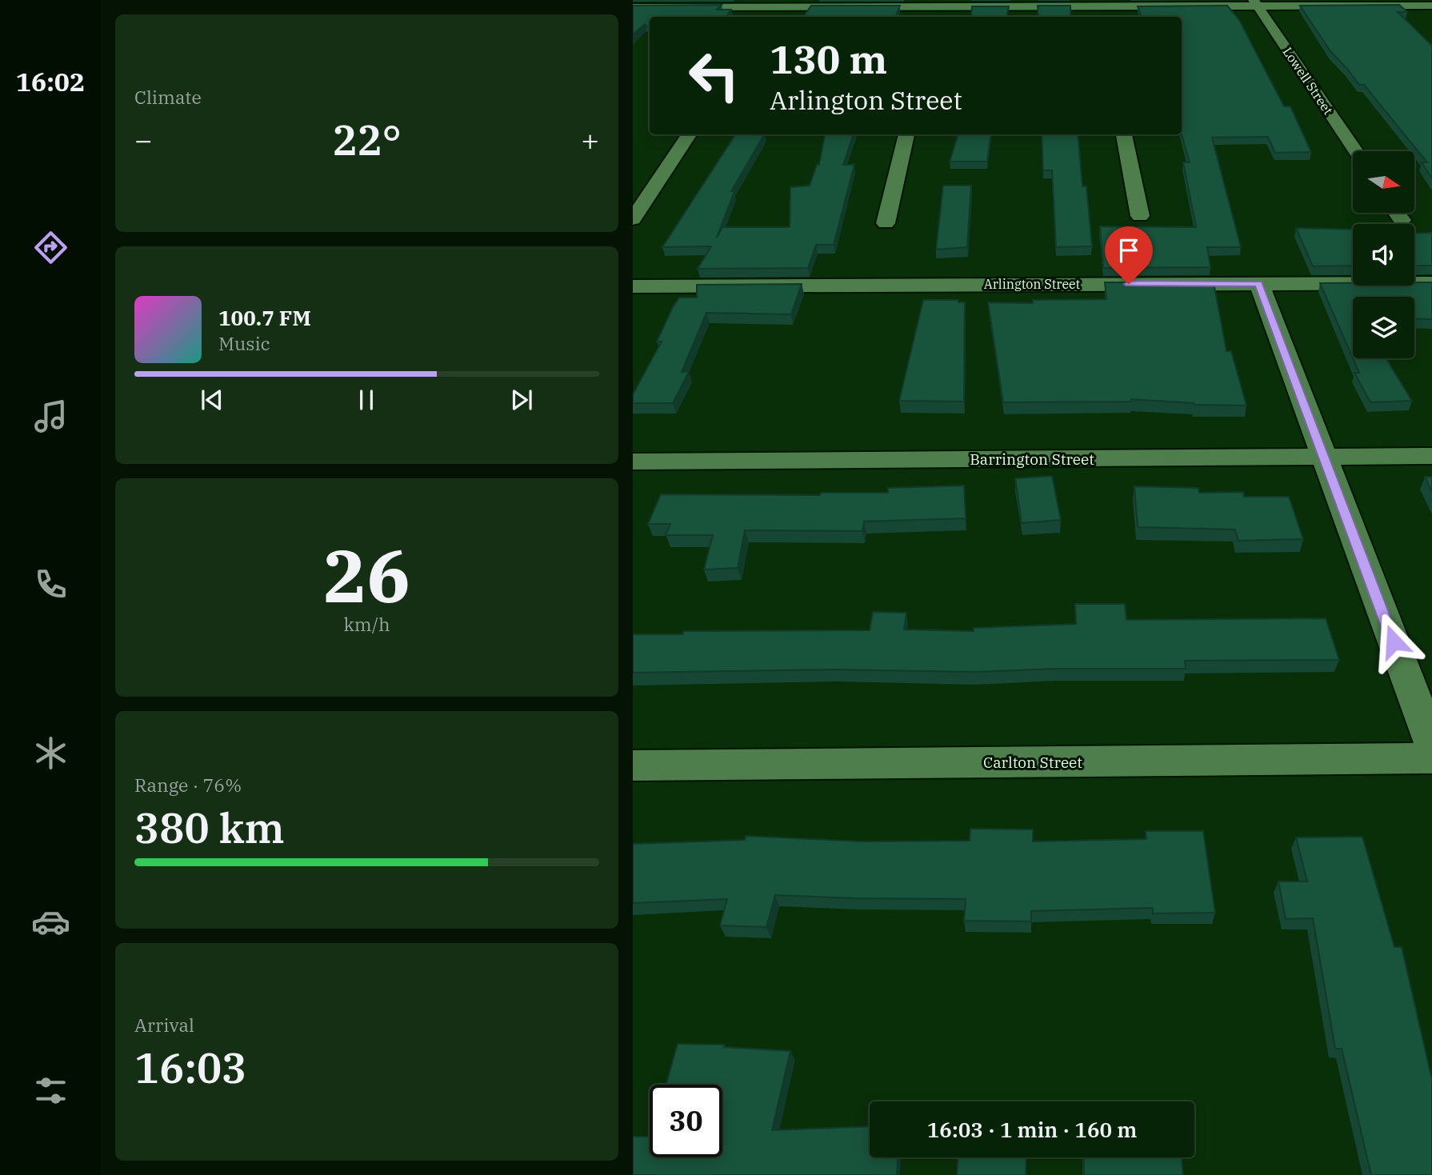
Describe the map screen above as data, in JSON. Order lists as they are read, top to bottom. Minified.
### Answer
{"streets":{"street":["Lowell Street","Arlington Street","Barrington Street","Carlton Street"]},"north":"right","page":{"tabs":"16:02","tile":["Climate",["26","km/h"],["Range · 76%","380 km"],["Arrival","16:03"]],"turn":["130 m","Arlington Street"],"heat":["−","22°","+"],"song":["100.7 FM","Music"],"limit":"30","trip":"16:03 · 1 min · 160 m"}}
